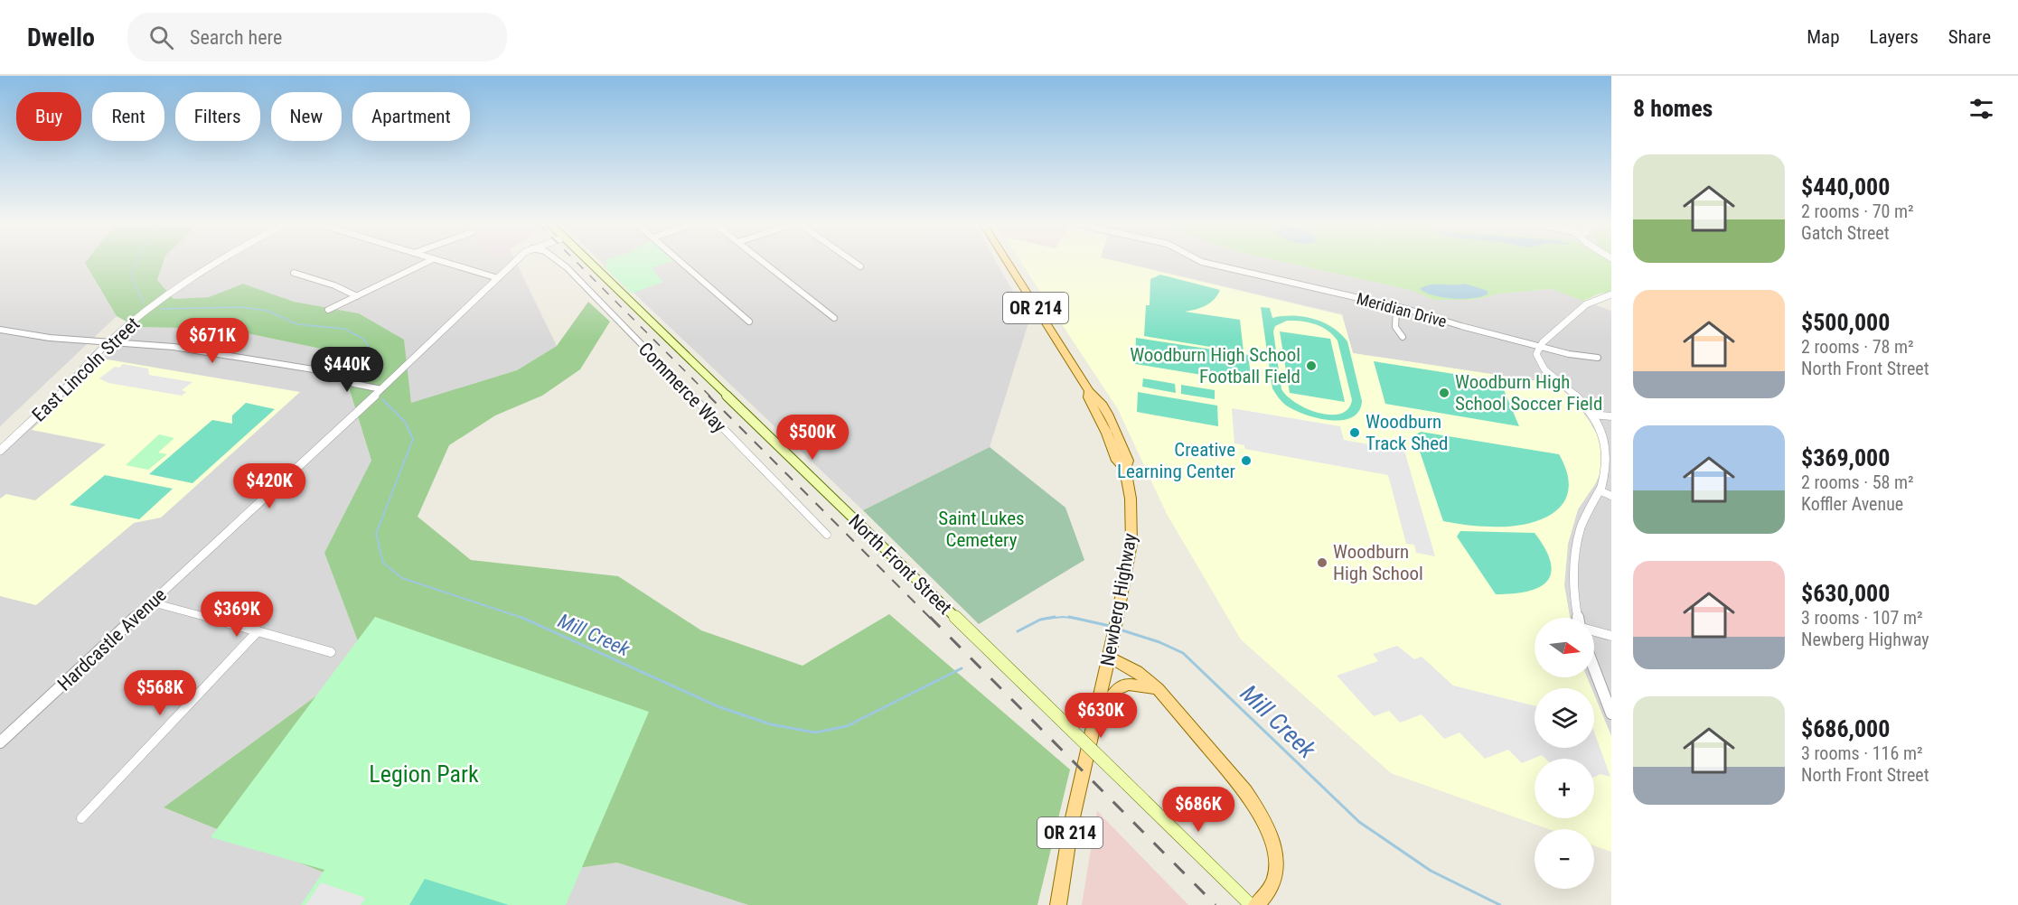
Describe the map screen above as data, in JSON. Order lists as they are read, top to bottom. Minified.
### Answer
{"streets":{"main road":["OR 214","North Front Street","Newberg Highway"],"street":["Meridian Drive","East Lincoln Street","Commerce Way","Hardcastle Avenue"]},"water":["Mill Creek"],"parks":["Saint Lukes Cemetery","Legion Park"],"places":["Woodburn High School Football Field","Woodburn High School Soccer Field","Woodburn Track Shed","Creative Learning Center","Woodburn High School"],"north":"right","page":{"header":"Dwello","search":"Search here","nav":["Map","Layers","Share"],"heading":"8 homes","chip":["Buy","Rent","Filters","New","Apartment"],"list":[{"name":"$440,000","note":"2 rooms · 70 m² · Gatch Street"},{"name":"$500,000","note":"2 rooms · 78 m² · North Front Street"},{"name":"$369,000","note":"2 rooms · 58 m² · Koffler Avenue"},{"name":"$630,000","note":"3 rooms · 107 m² · Newberg Highway"},{"name":"$686,000","note":"3 rooms · 116 m² · North Front Street"}],"price":["$671K","$440K","$500K","$420K","$369K","$568K","$630K","$686K"],"map_buttons":["+","−"]}}
